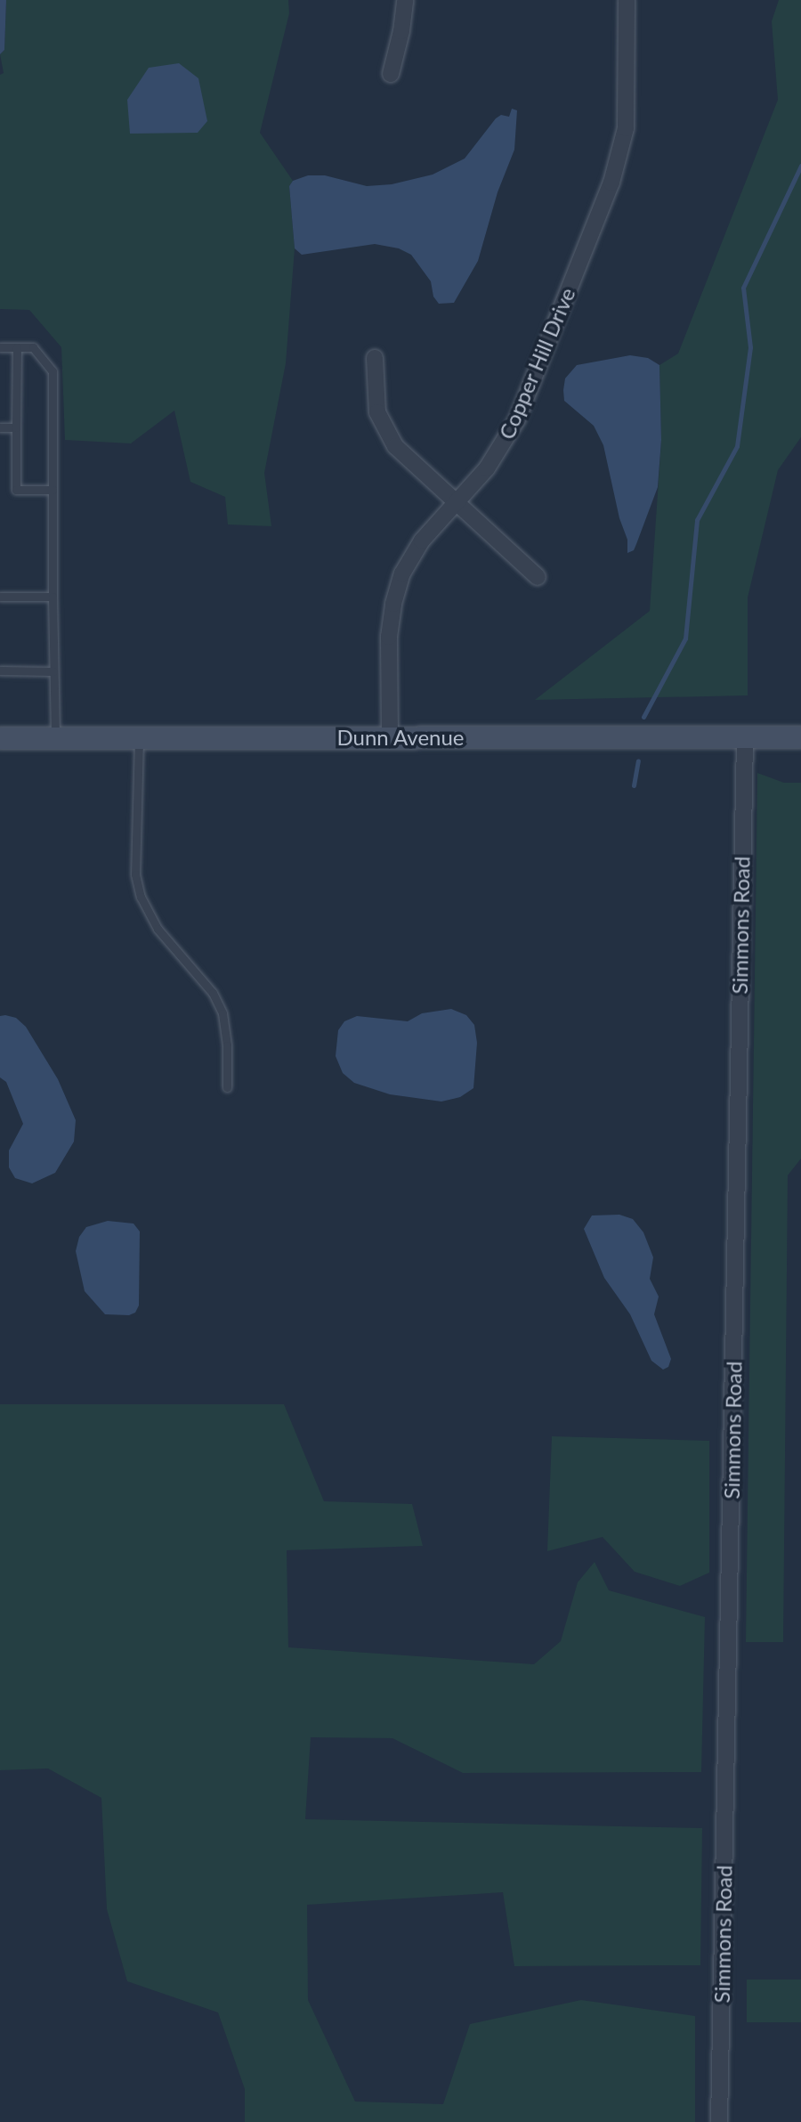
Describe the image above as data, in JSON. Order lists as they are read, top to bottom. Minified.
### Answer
{"streets":{"main road":["Dunn Avenue"],"street":["Copper Hill Drive","Simmons Road"]},"crossings":[["Copper Hill Drive","Dunn Avenue"],["Dunn Avenue","Simmons Road"]]}
